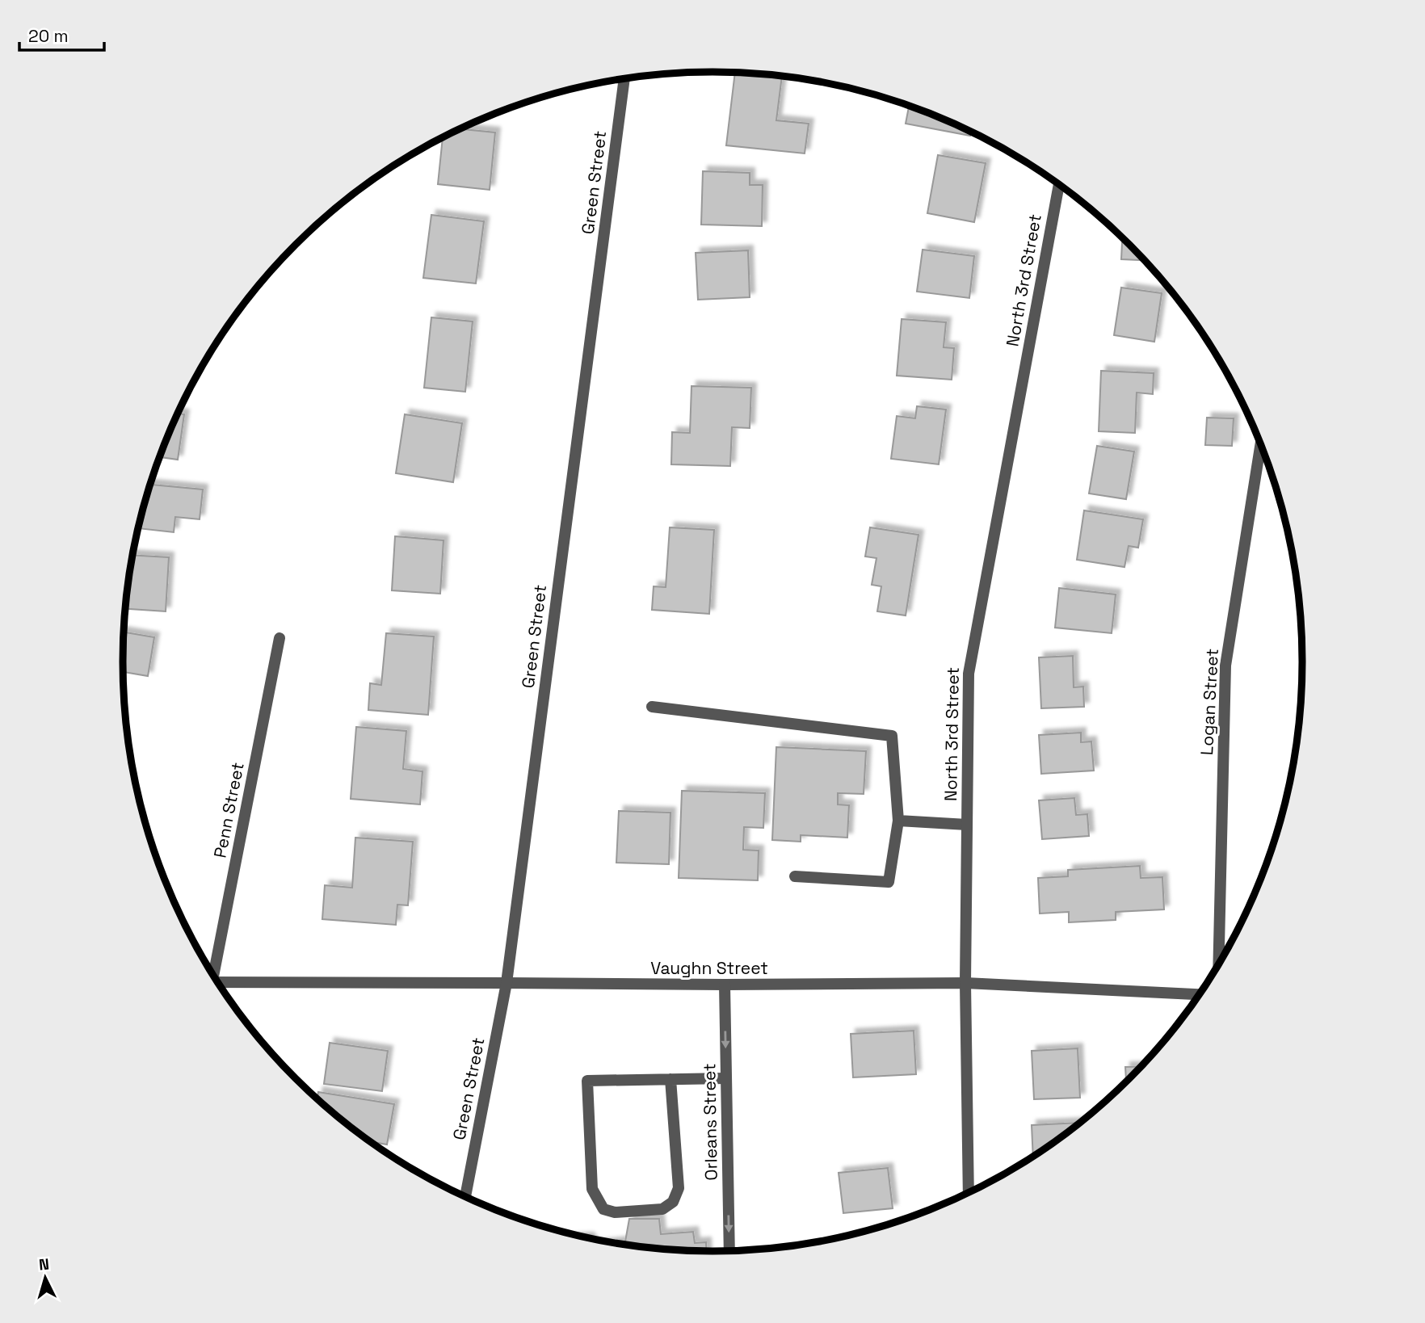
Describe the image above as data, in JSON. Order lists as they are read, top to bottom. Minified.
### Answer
{"streets":{"street":["Green Street","North 3rd Street","Logan Street","Penn Street","Vaughn Street","Orleans Street"]},"crossings":[["Green Street","Vaughn Street"],["North 3rd Street","Vaughn Street"],["Vaughn Street","Orleans Street"]],"one_way":["Orleans Street"],"scale_bar":"20 m","north":"top"}
